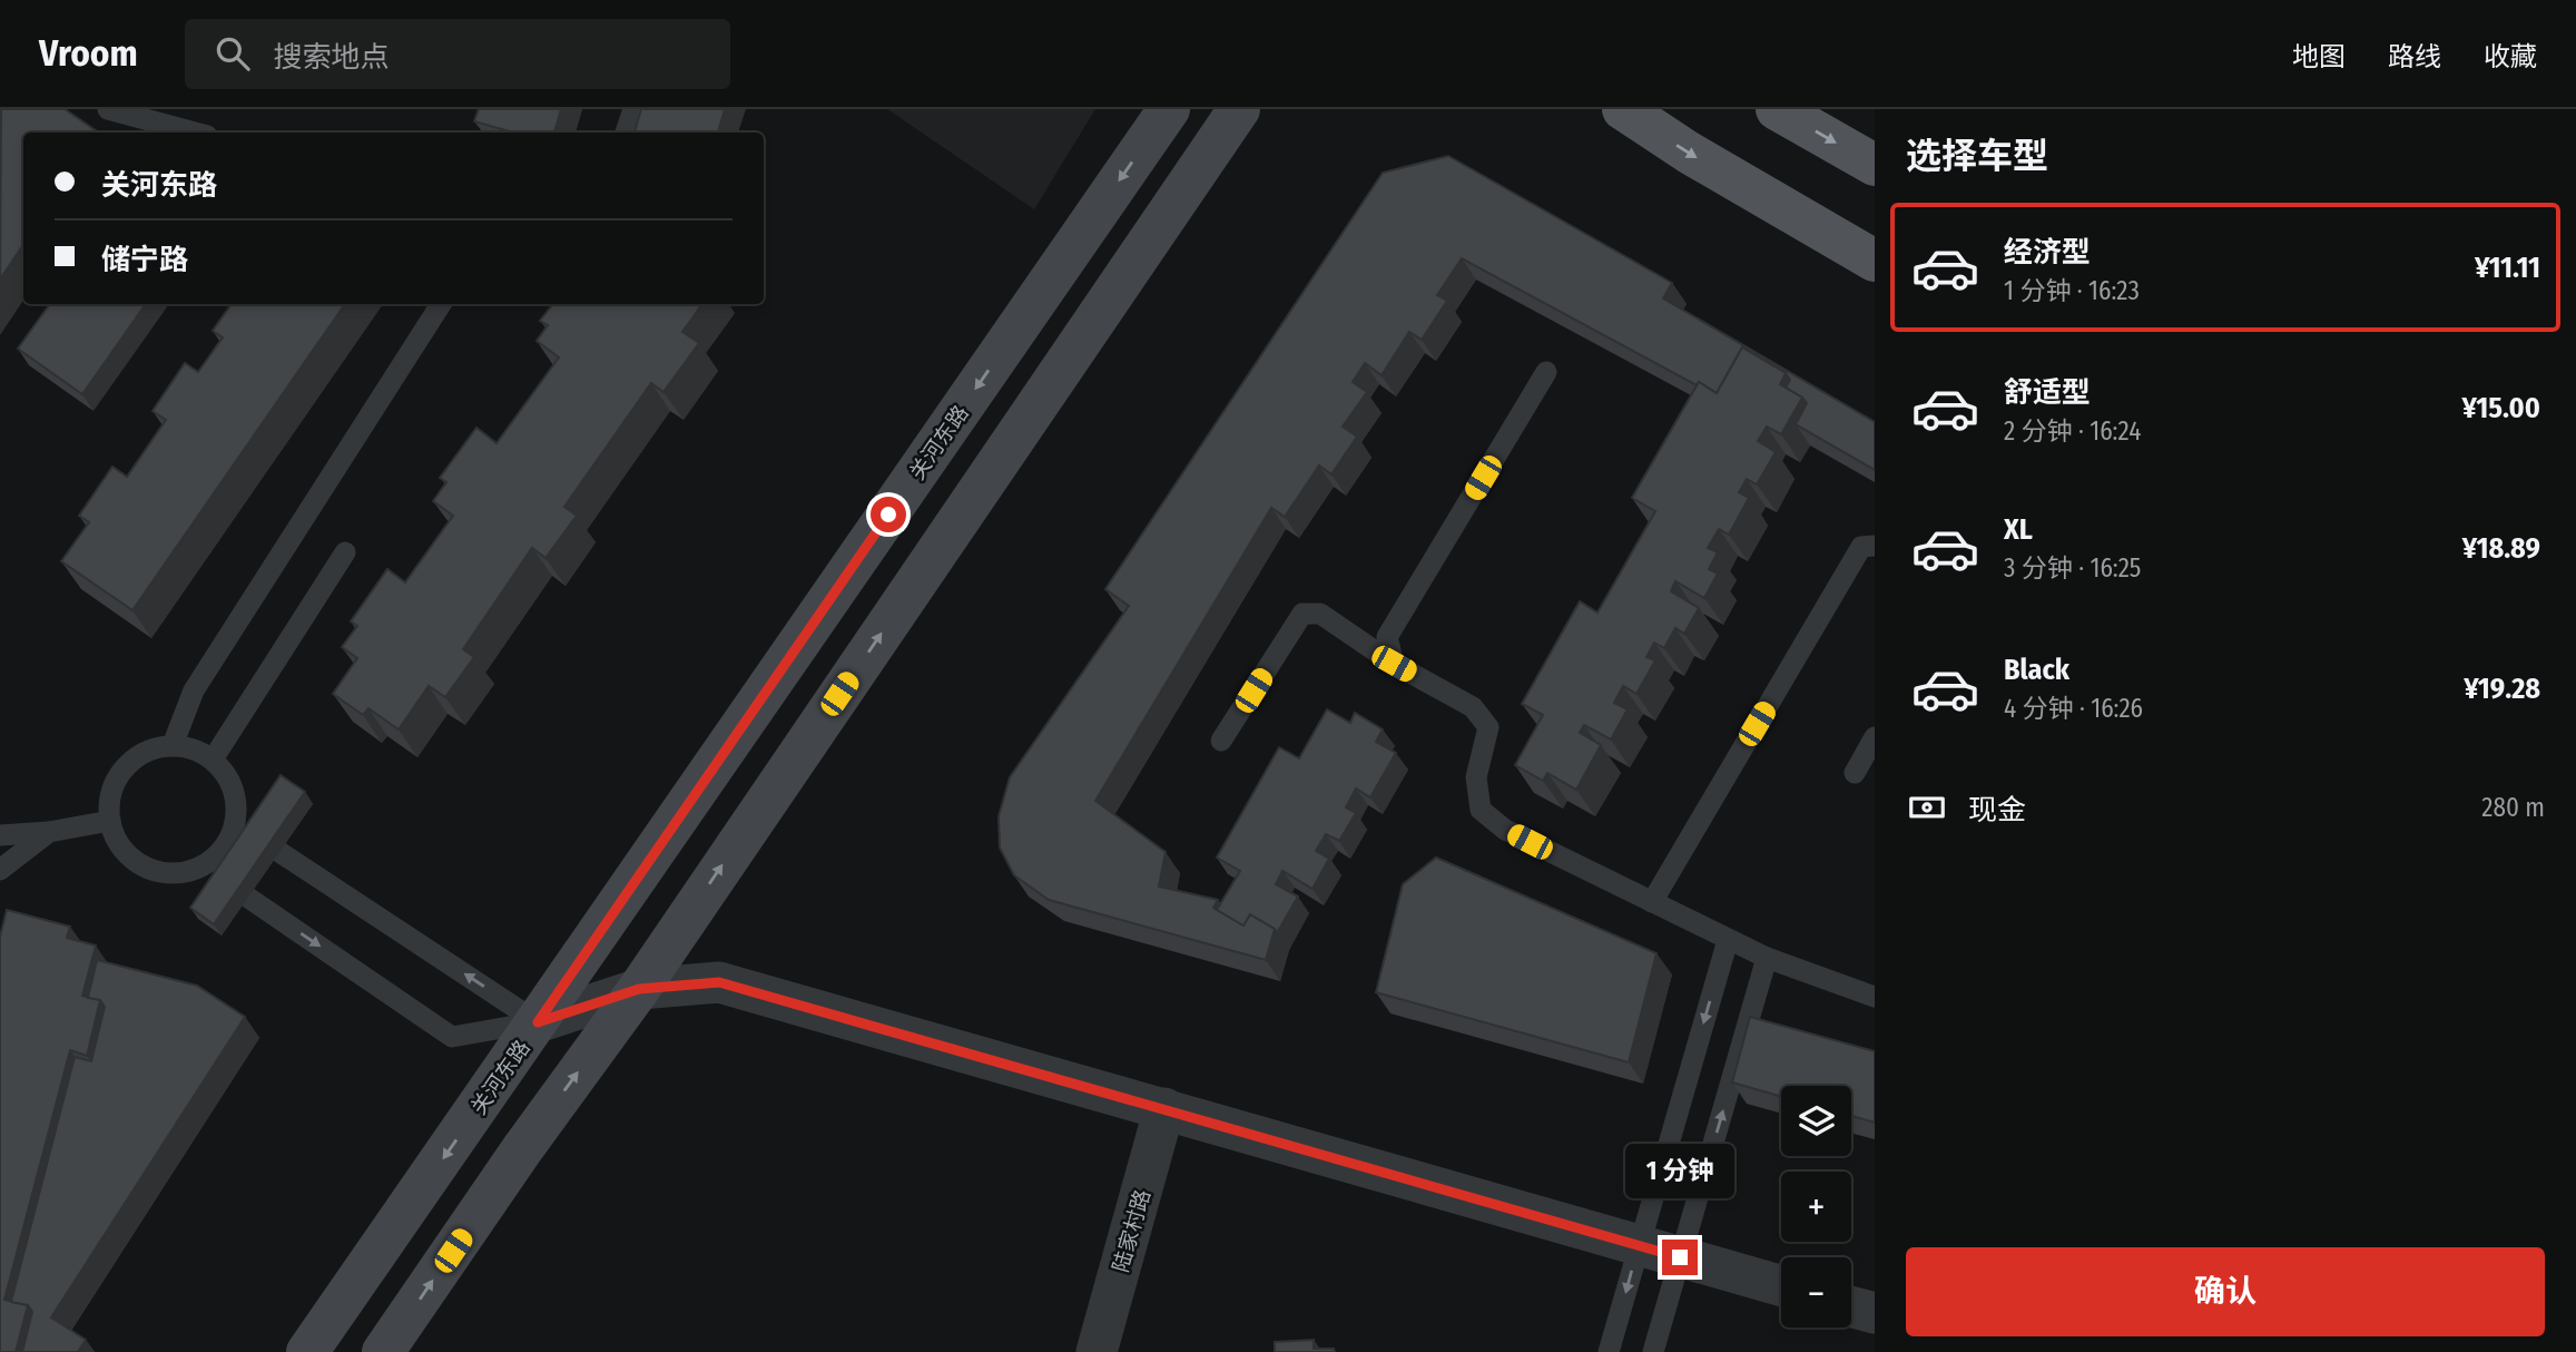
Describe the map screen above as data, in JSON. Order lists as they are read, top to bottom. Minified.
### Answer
{"streets":{"main road":["关河东路"],"street":["陆家村路"]},"page":{"header":"Vroom","search":"搜索地点","nav":["地图","路线","收藏"],"heading":"选择车型","banner":["关河东路","储宁路"],"list":[{"name":"经济型","note":"1 分钟 · 16:23","value":"¥11.11"},{"name":"舒适型","note":"2 分钟 · 16:24","value":"¥15.00"},{"name":"XL","note":"3 分钟 · 16:25","value":"¥18.89"},{"name":"Black","note":"4 分钟 · 16:26","value":"¥19.28"}],"pay":["现金","280 m"],"map_buttons":["+","−"],"bubble":"1 分钟","buttons":"确认"}}
